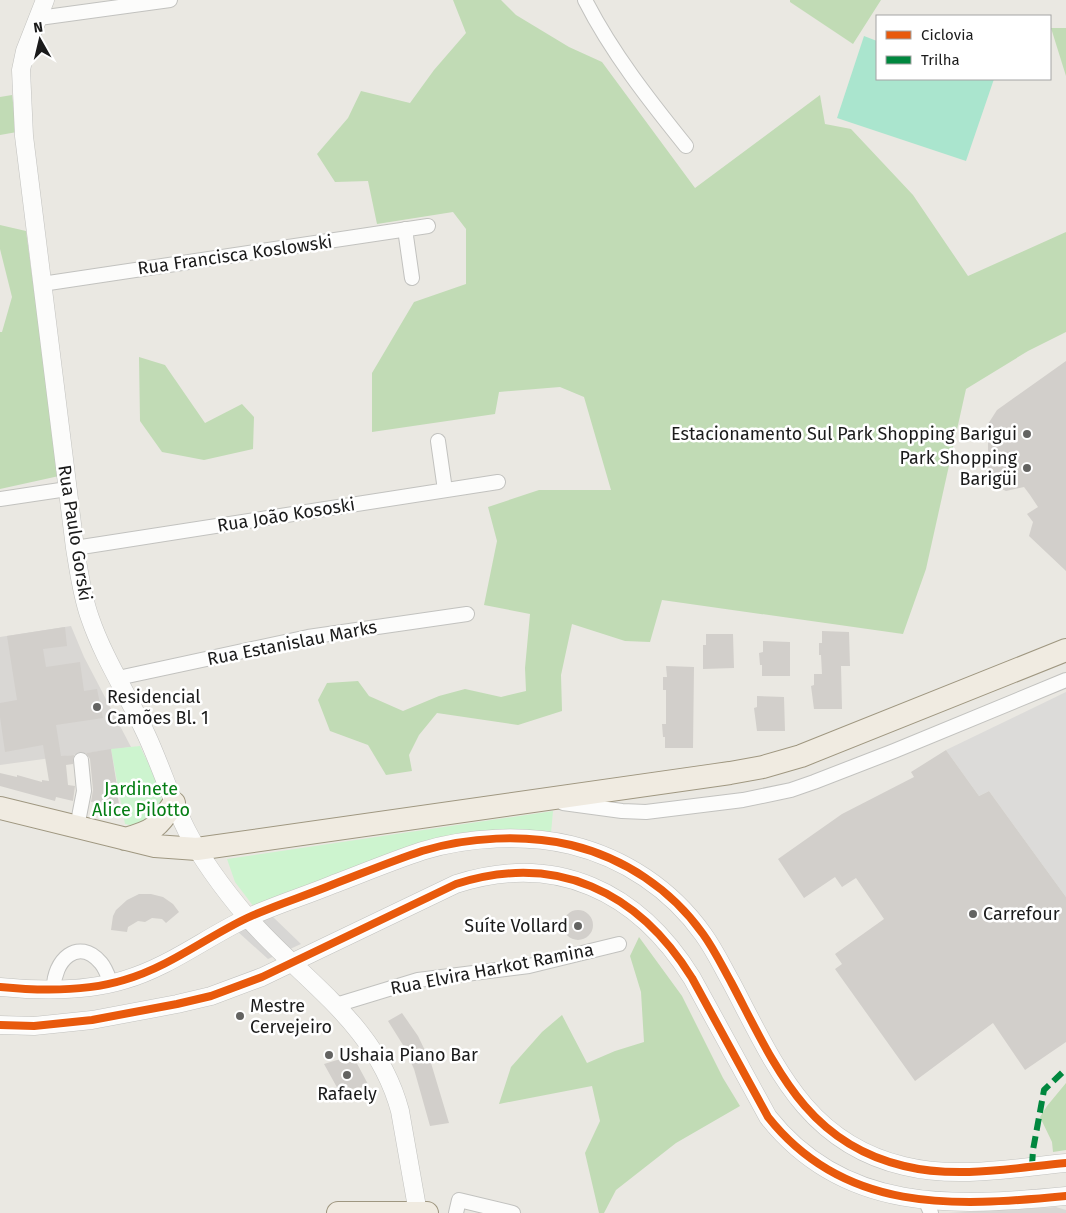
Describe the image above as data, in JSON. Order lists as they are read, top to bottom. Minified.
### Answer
{"streets":{"street":["Rua Francisca Koslowski","Rua João Kososki","Rua Paulo Gorski","Rua Estanislau Marks","Rua Elvira Harkot Ramina"]},"crossings":[["Rua Francisca Koslowski","Rua Paulo Gorski"],["Rua João Kososki","Rua Paulo Gorski"],["Rua Paulo Gorski","Rua Estanislau Marks"],["Rua Paulo Gorski","Rua Elvira Harkot Ramina"]],"parks":["Jardinete Alice Pilotto"],"places":["Estacionamento Sul Park Shopping Barigui","Park Shopping Barigüi","Residencial Camões Bl. 1","Carrefour","Suíte Vollard","Mestre Cervejeiro","Ushaia Piano Bar","Rafaely"],"legend":["Ciclovia","Trilha"],"north":"top"}
